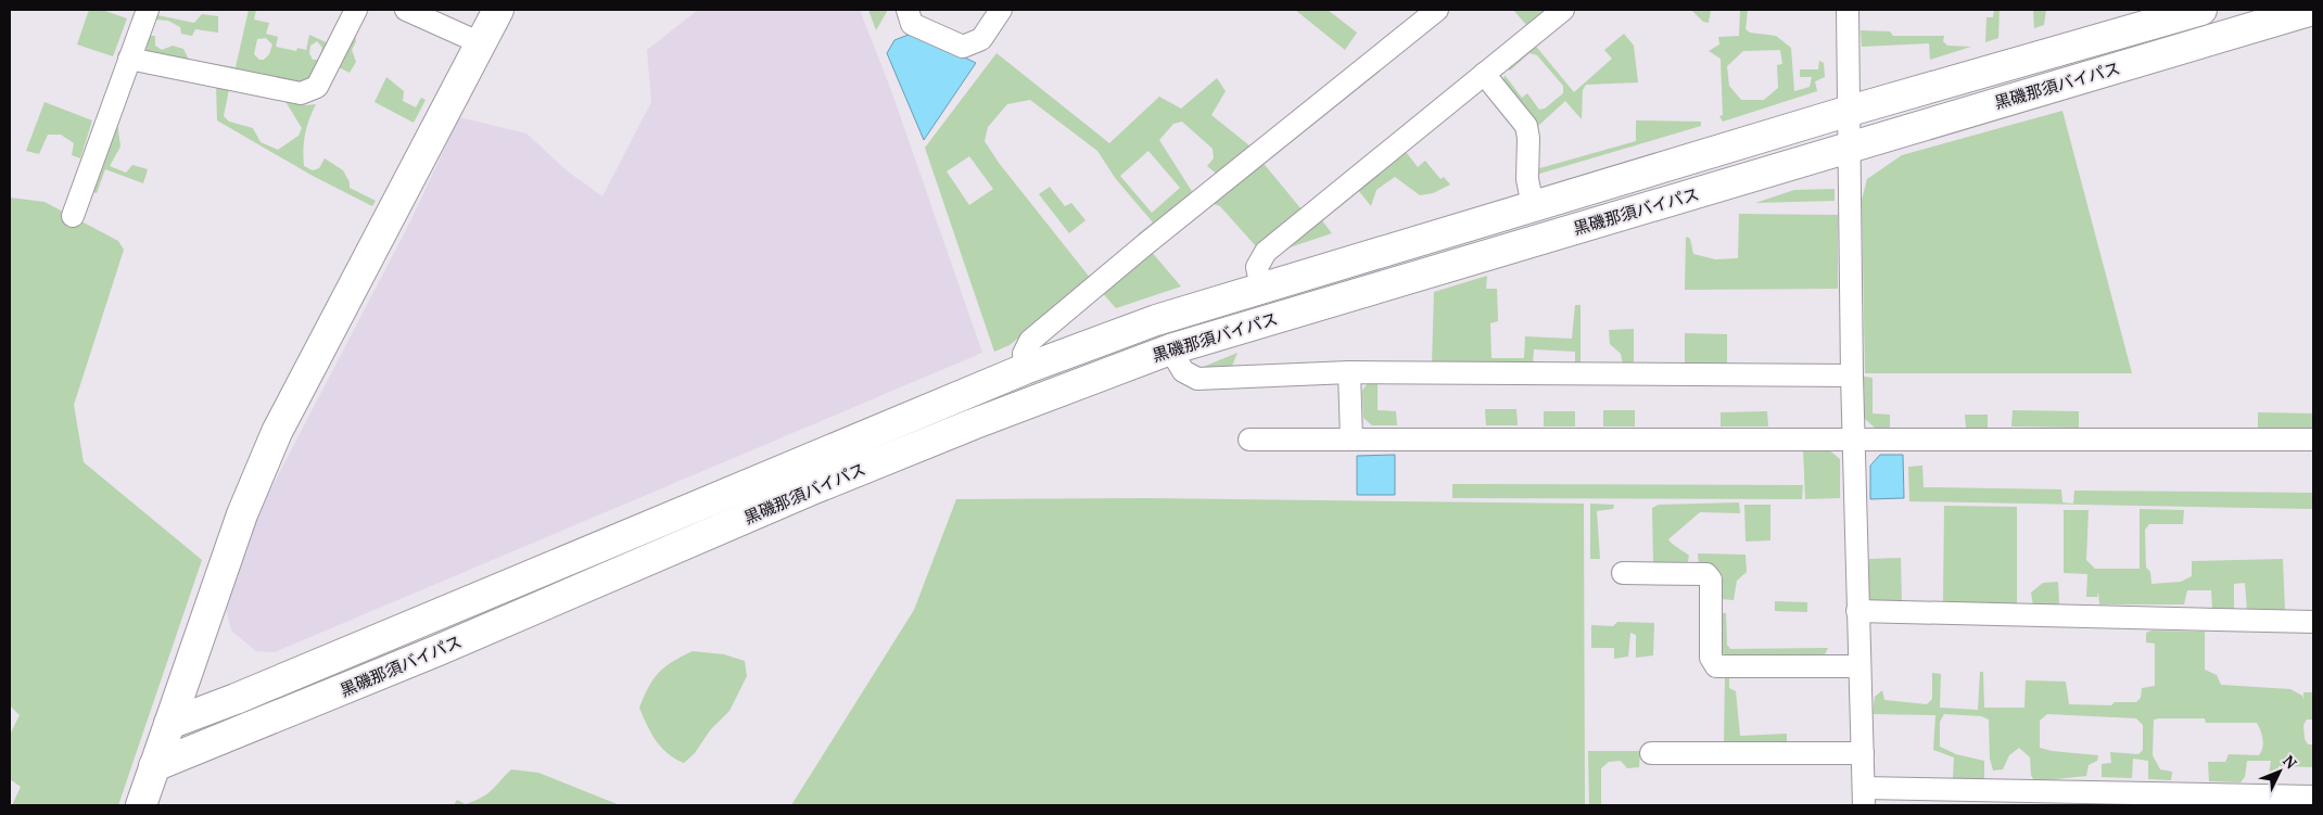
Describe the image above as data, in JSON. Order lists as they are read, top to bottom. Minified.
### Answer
{"streets":{"main road":["黒磯那須バイパス"]},"north":"top right"}
